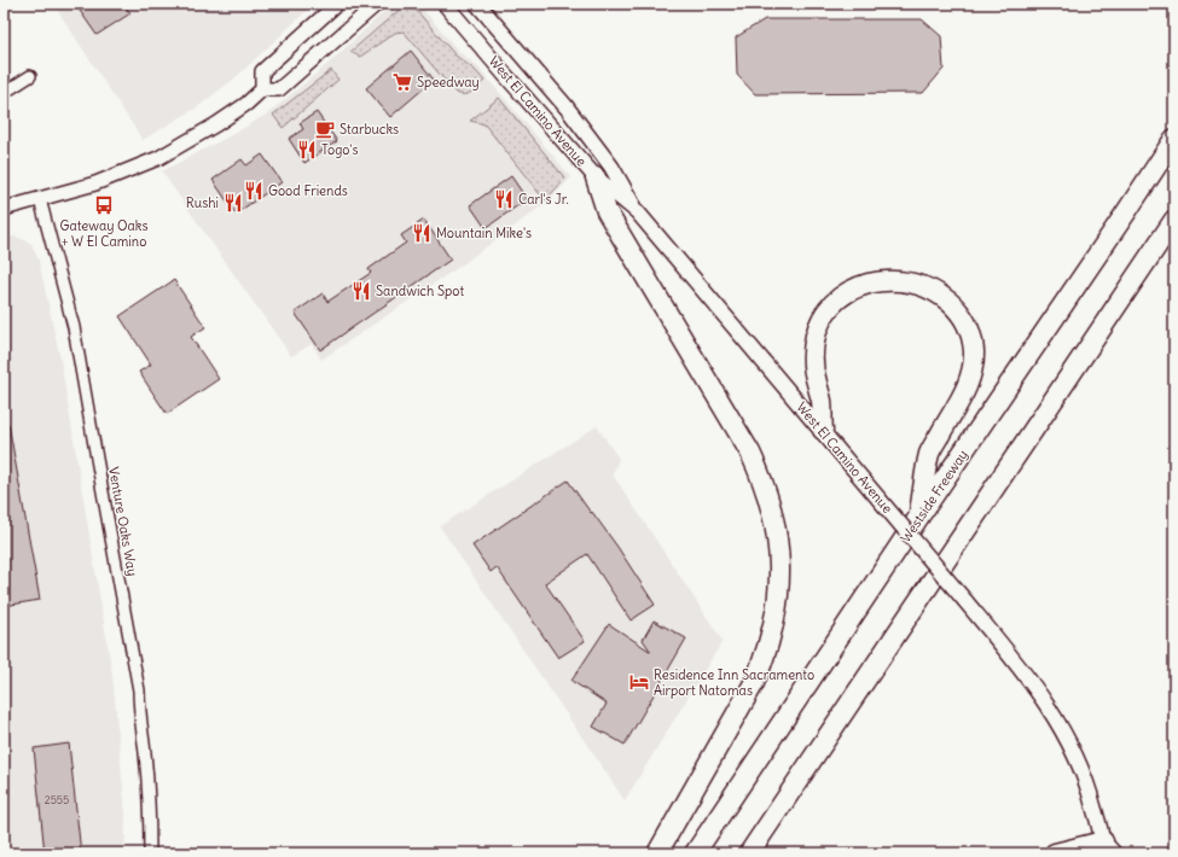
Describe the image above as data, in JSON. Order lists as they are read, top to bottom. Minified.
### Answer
{"streets":{"highway":["Westside Freeway"],"main road":["West El Camino Avenue"],"street":["Venture Oaks Way"]},"places":{"supermarket":["Speedway"],"cafe":["Starbucks"],"restaurant":["Togo's","Good Friends","Carl's Jr.","Rushi","Mountain Mike's","Sandwich Spot"],"bus stop":["Gateway Oaks + W El Camino"],"hotel":["Residence Inn Sacramento Airport Natomas"]},"house_numbers":["2555"]}
